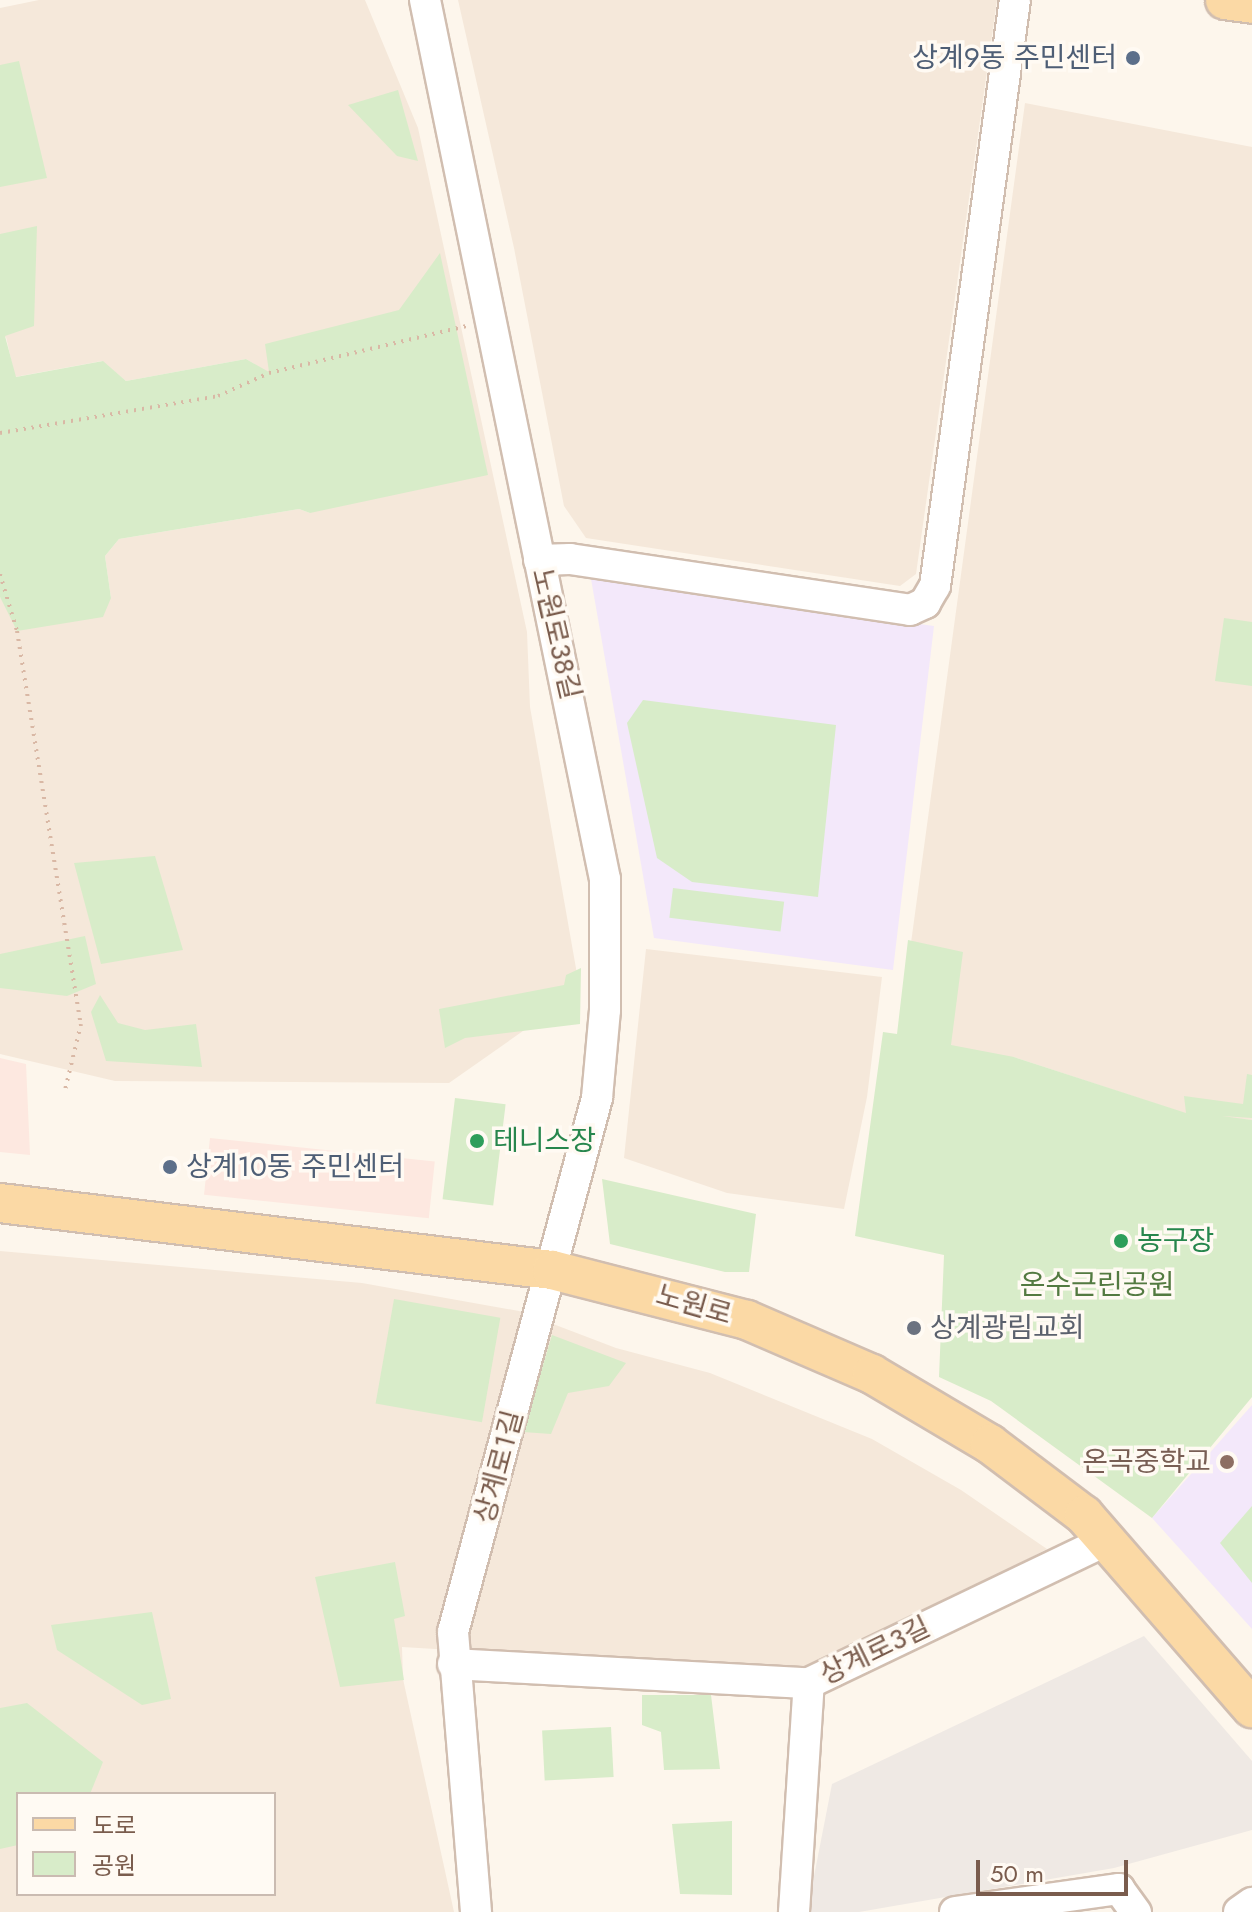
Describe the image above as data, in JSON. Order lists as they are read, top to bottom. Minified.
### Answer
{"streets":{"main road":["노원로"],"street":["노원로38길","상계로1길","상계로3길"]},"crossings":[["노원로38길","노원로"],["노원로38길","상계로1길"],["노원로","상계로1길"],["노원로","상계로3길"]],"parks":["온수근린공원"],"places":["상계9동 주민센터","테니스장","상계10동 주민센터","농구장","상계광림교회","온곡중학교"],"legend":["도로","공원"],"scale_bar":"50 m"}
